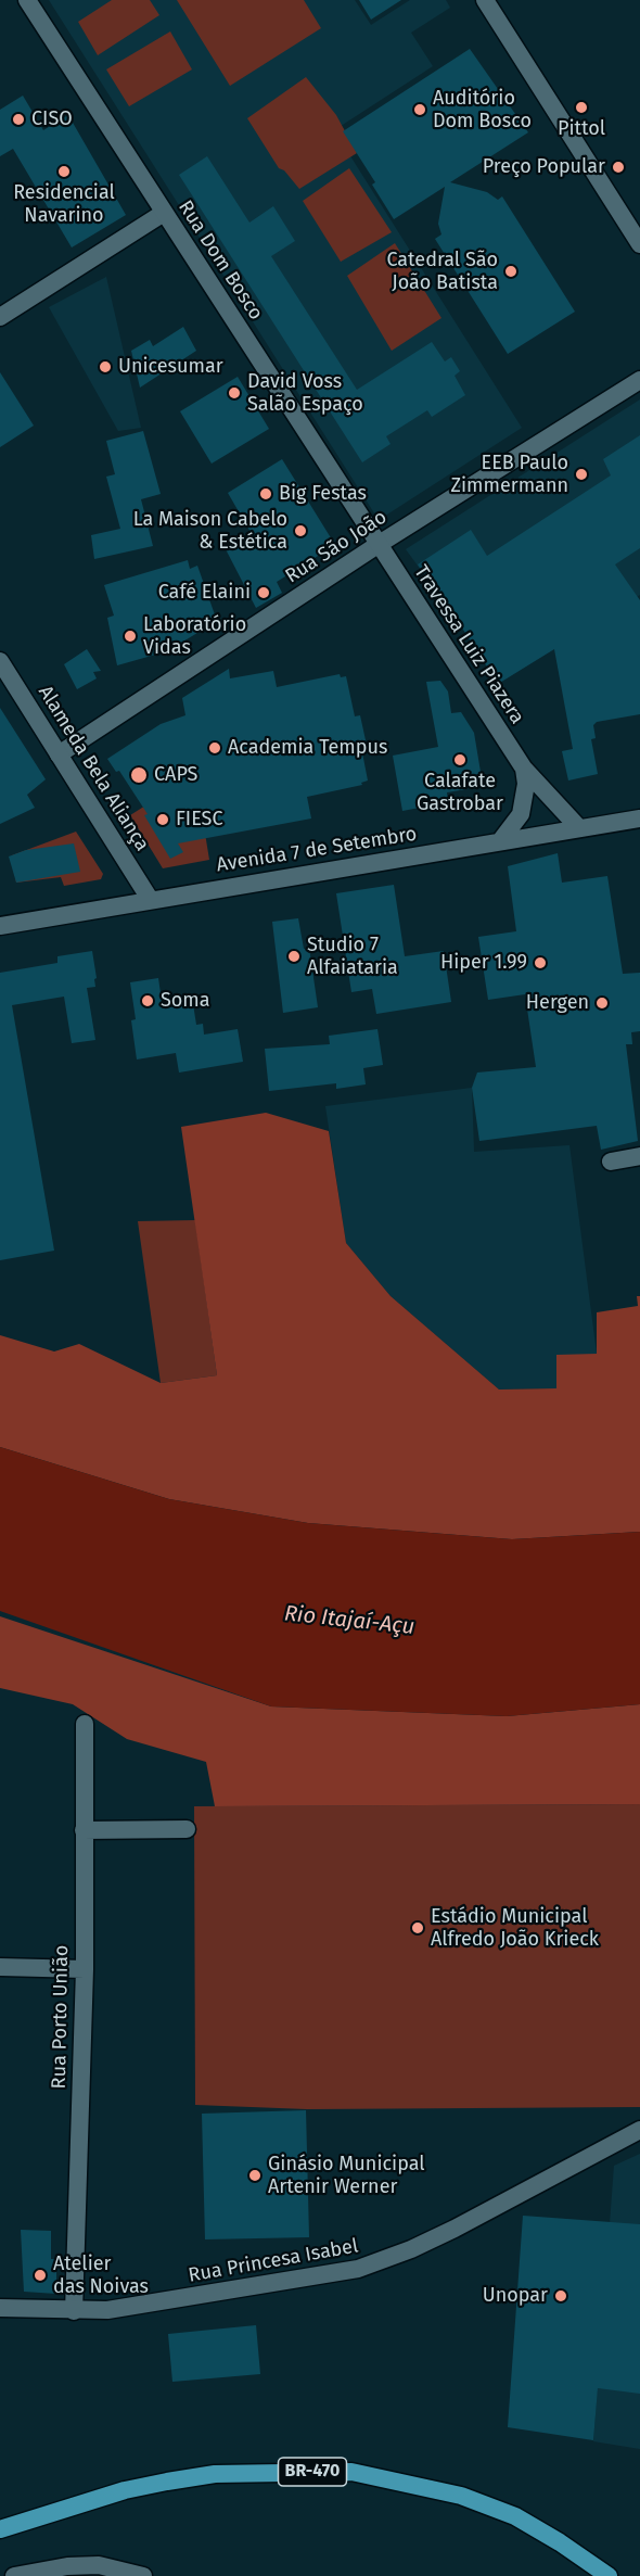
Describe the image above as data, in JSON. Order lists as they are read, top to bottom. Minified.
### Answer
{"streets":{"highway":["BR-470"],"street":["Rua Dom Bosco","Rua São João","Travessa Luiz Piazera","Alameda Bela Aliança","Avenida 7 de Setembro","Rua Porto União","Rua Princesa Isabel"]},"crossings":[["Rua Dom Bosco","Rua São João"],["Rua Dom Bosco","Travessa Luiz Piazera"],["Rua São João","Travessa Luiz Piazera"],["Rua São João","Alameda Bela Aliança"],["Travessa Luiz Piazera","Avenida 7 de Setembro"],["Alameda Bela Aliança","Avenida 7 de Setembro"],["Rua Porto União","Rua Princesa Isabel"]],"water":["Rio Itajaí-Açu"],"places":["Pittol","Auditório Dom Bosco","CISO","Preço Popular","Residencial Navarino","Catedral São João Batista","Unicesumar","David Voss Salão Espaço","EEB Paulo Zimmermann","Big Festas","La Maison Cabelo & Estética","Café Elaini","Laboratório Vidas","Academia Tempus","Calafate Gastrobar","CAPS","FIESC","Studio 7 Alfaiataria","Hiper 1.99","Soma","Hergen","Estádio Municipal Alfredo João Krieck","Ginásio Municipal Artenir Werner","Atelier das Noivas","Unopar"]}
